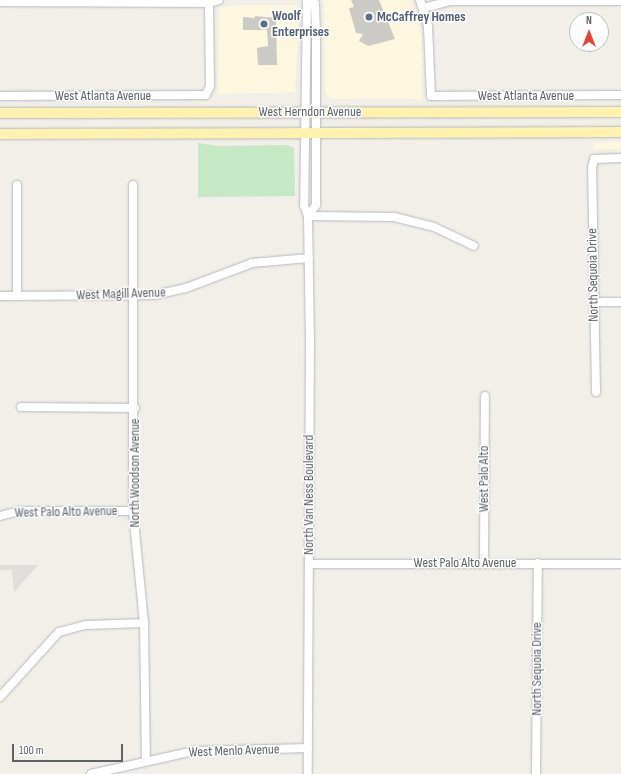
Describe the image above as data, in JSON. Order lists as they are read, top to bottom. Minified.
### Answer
{"streets":{"main road":["West Herndon Avenue"],"street":["West Atlanta Avenue","North Sequoia Drive","West Magill Avenue","North Woodson Avenue","West Palo Alto","North Van Ness Boulevard","West Palo Alto Avenue","West Menlo Avenue"]},"crossings":[["West Herndon Avenue","North Van Ness Boulevard"],["North Sequoia Drive","West Palo Alto Avenue"],["West Magill Avenue","North Woodson Avenue"],["West Magill Avenue","North Van Ness Boulevard"],["North Woodson Avenue","West Palo Alto Avenue"],["North Woodson Avenue","West Menlo Avenue"],["West Palo Alto","West Palo Alto Avenue"],["North Van Ness Boulevard","West Palo Alto Avenue"],["North Van Ness Boulevard","West Menlo Avenue"]],"places":["McCaffrey Homes","Woolf Enterprises"],"scale_bar":"100 m","north":"top"}
